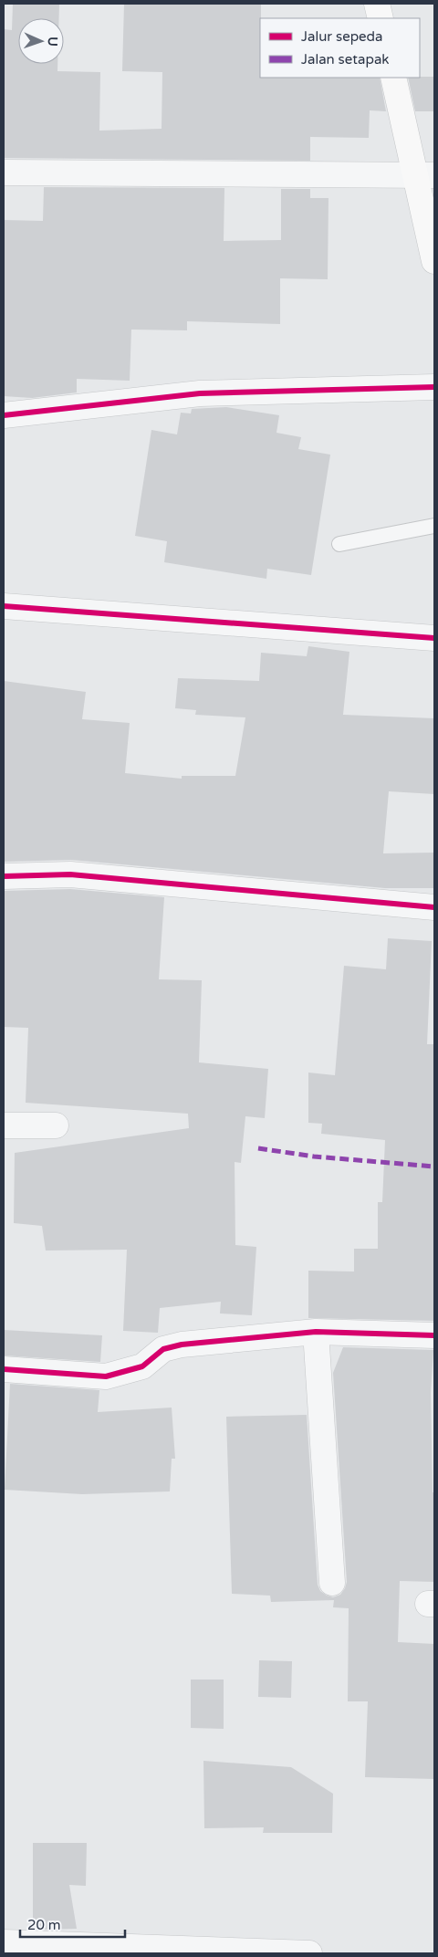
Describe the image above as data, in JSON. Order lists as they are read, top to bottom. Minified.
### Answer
{"legend":["Jalur sepeda","Jalan setapak"],"scale_bar":"20 m","north":"right"}
